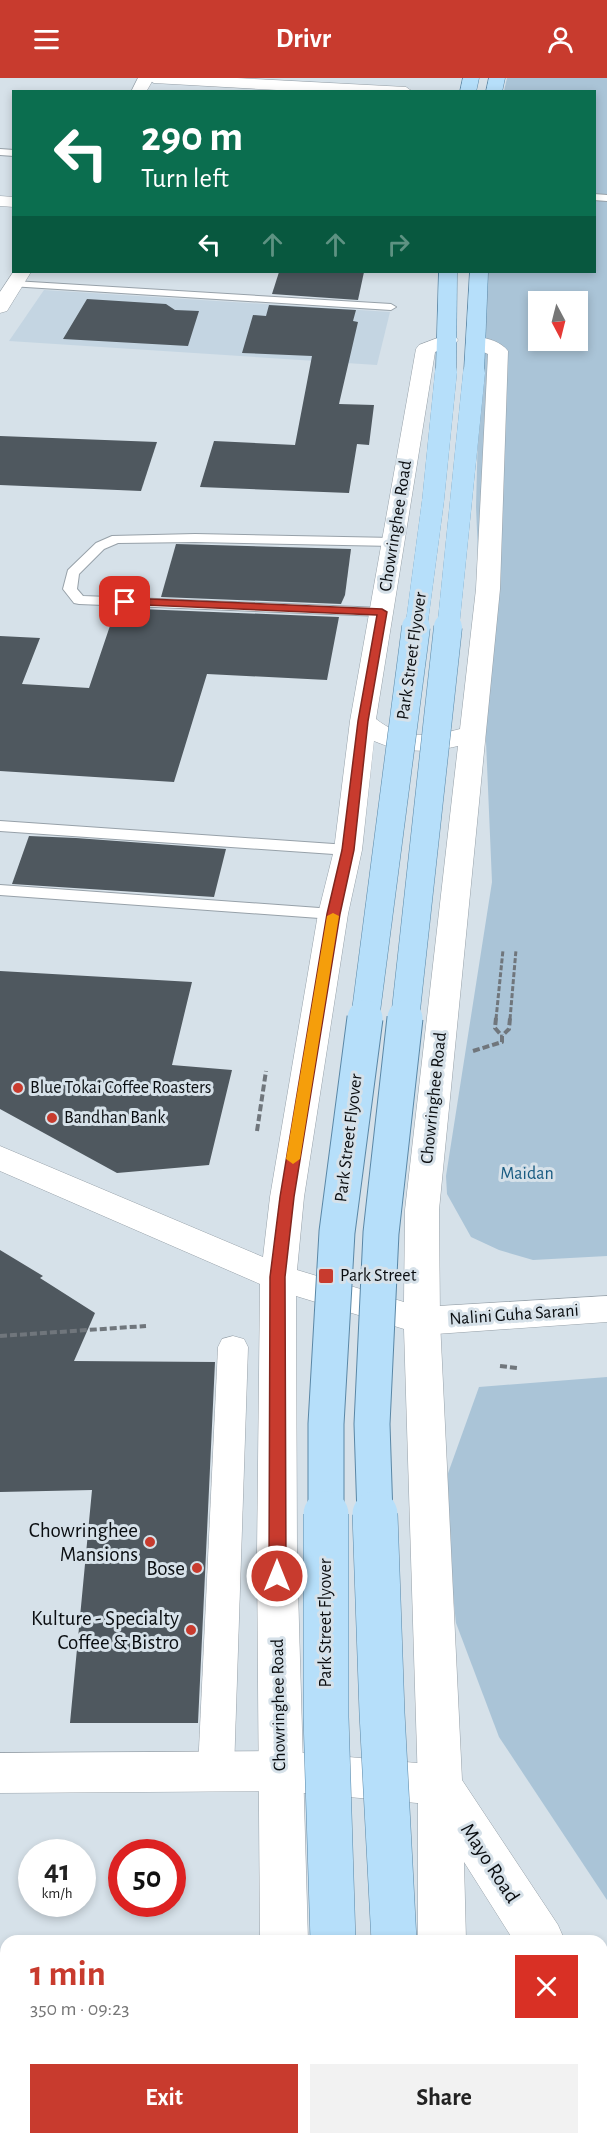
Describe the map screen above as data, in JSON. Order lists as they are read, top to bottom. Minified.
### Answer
{"streets":{"main road":["Chowringhee Road","Park Street Flyover","Nalini Guha Sarani","Mayo Road"]},"crossings":[["Chowringhee Road","Park Street Flyover"],["Chowringhee Road","Nalini Guha Sarani"],["Chowringhee Road","Mayo Road"]],"parks":["Maidan"],"places":{"other":["Blue Tokai Coffee Roasters","Bandhan Bank","Chowringhee Mansions","Bose","Kulture - Specialty Coffee & Bistro"],"transit":["Park Street"]},"north":"bottom","page":{"header":"Drivr","turn":["290 m","Turn left"],"speed":"41 km/h","limit":"50","heading":["1 min","350 m · 09:23"],"buttons":["Exit","Share"]}}
